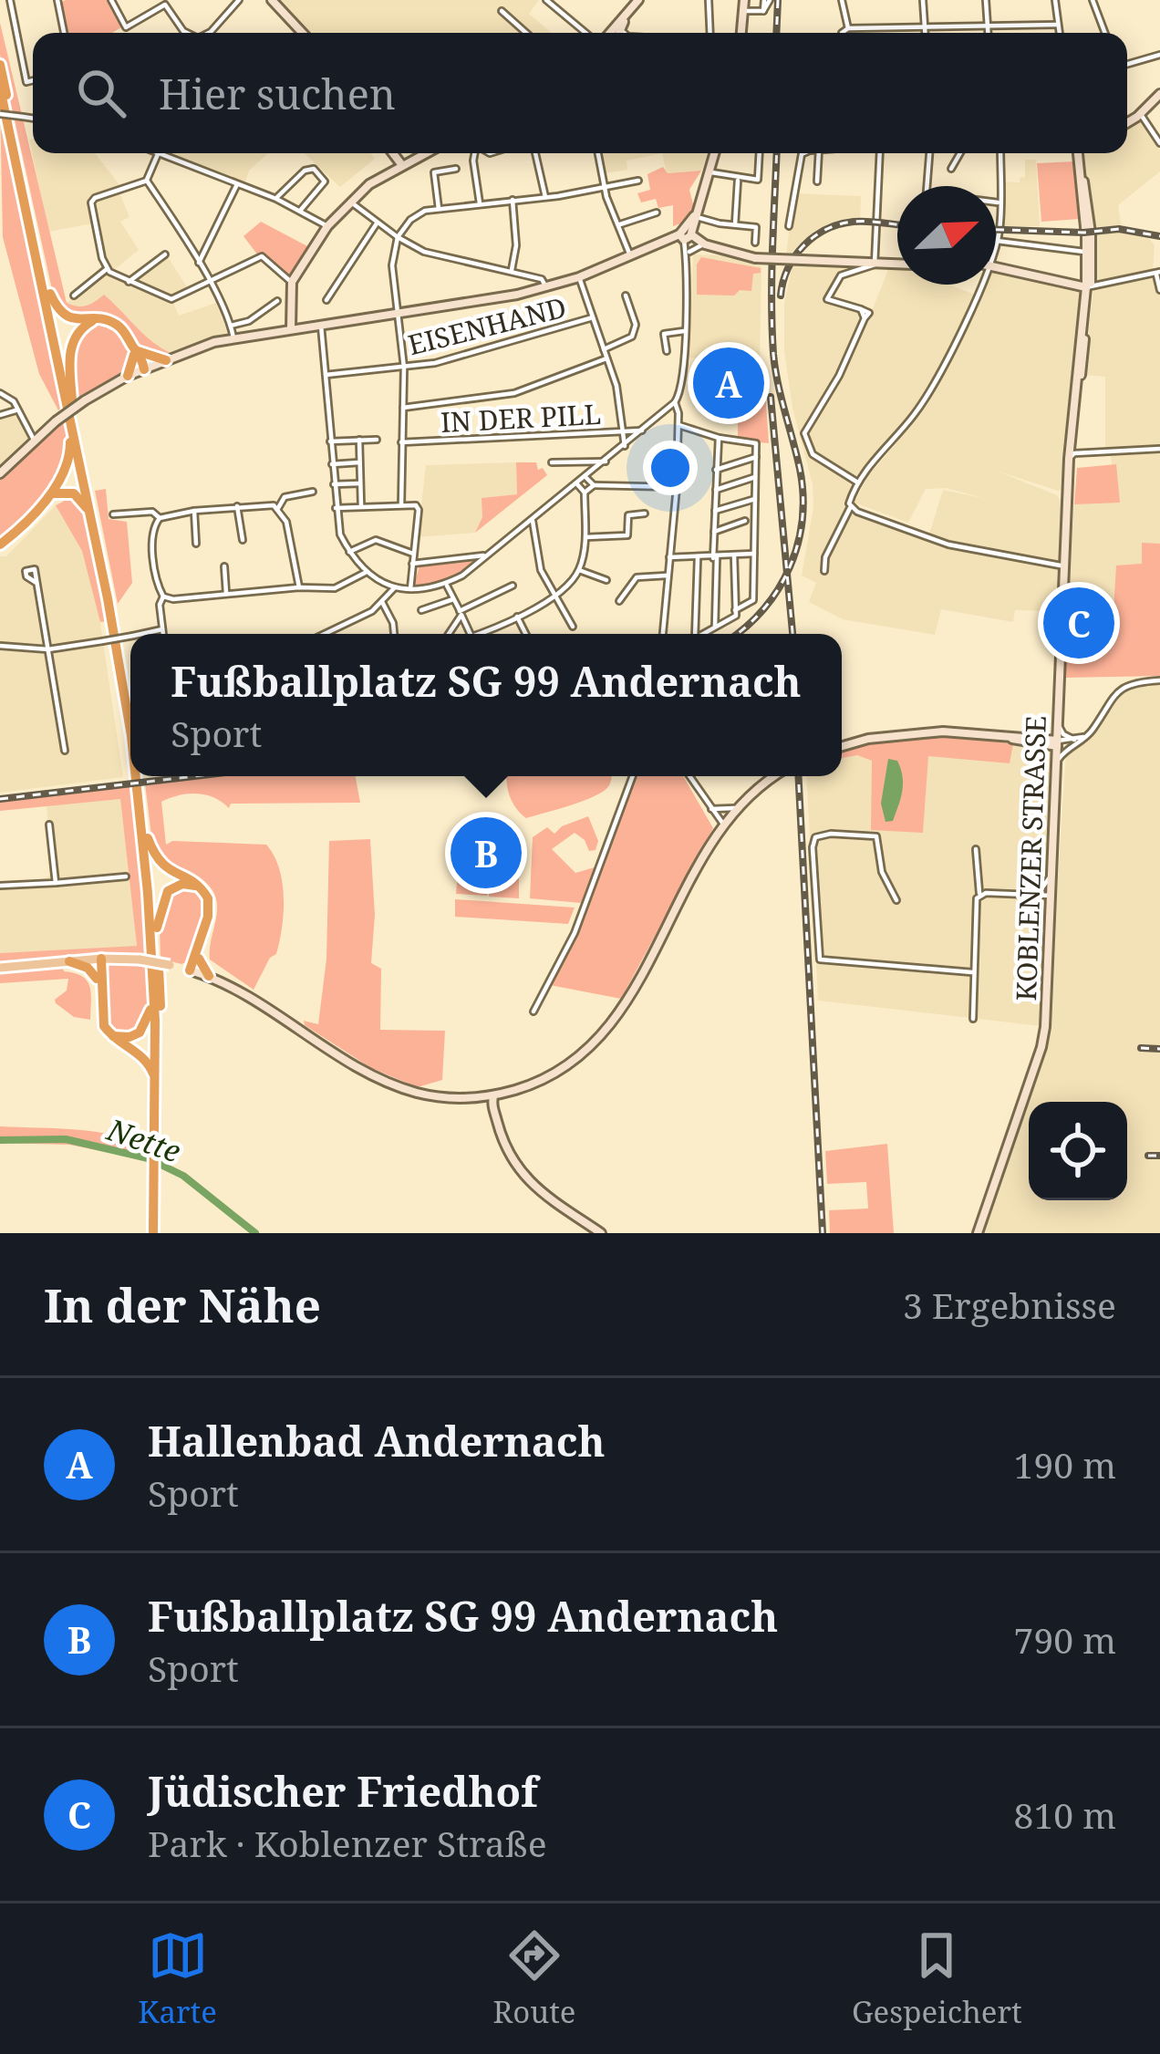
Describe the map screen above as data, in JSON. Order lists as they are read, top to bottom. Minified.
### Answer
{"streets":{"street":["EISENHAND","IN DER PILL","KOBLENZER STRASSE"]},"water":["Nette"],"north":"top right","page":{"search":"Hier suchen","pins":["A","C","B"],"popup":["Fußballplatz SG 99 Andernach","Sport"],"heading":["In der Nähe","3 Ergebnisse"],"list":[{"mark":"A","name":"Hallenbad Andernach","note":"Sport","value":"190 m"},{"mark":"B","name":"Fußballplatz SG 99 Andernach","note":"Sport","value":"790 m"},{"mark":"C","name":"Jüdischer Friedhof","note":"Park · Koblenzer Straße","value":"810 m"}],"nav":["Karte","Route","Gespeichert"]}}
